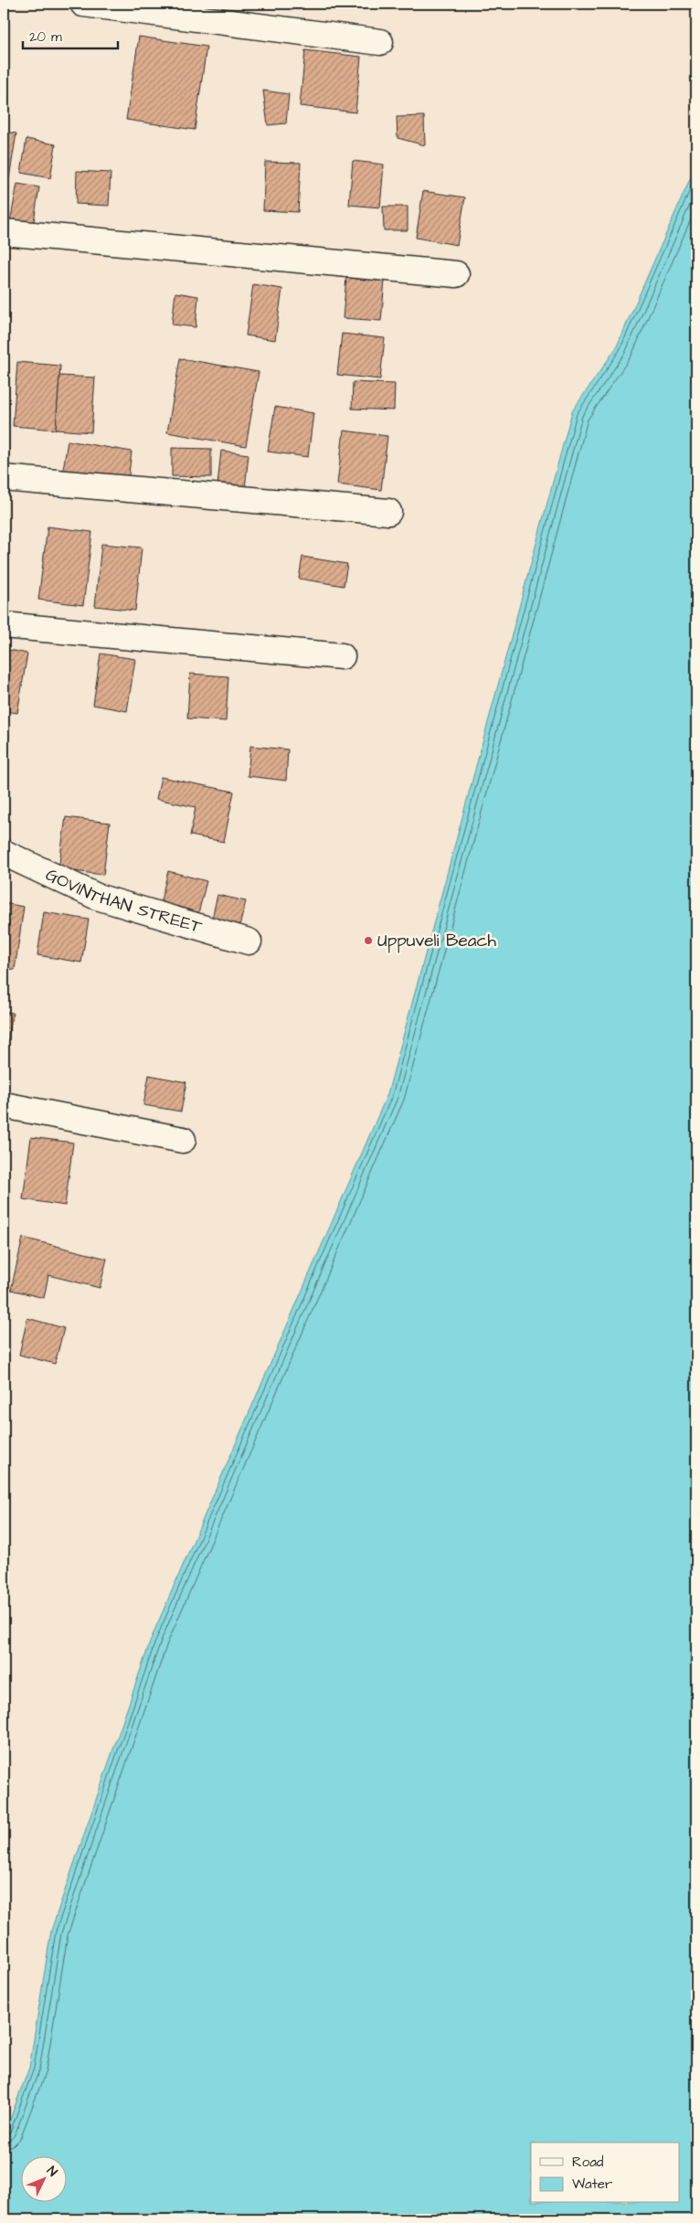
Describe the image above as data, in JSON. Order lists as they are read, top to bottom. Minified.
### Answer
{"streets":{"street":["GOVINTHAN STREET"]},"places":["Uppuveli Beach"],"legend":["Road","Water"],"scale_bar":"20 m","north":"top right"}
